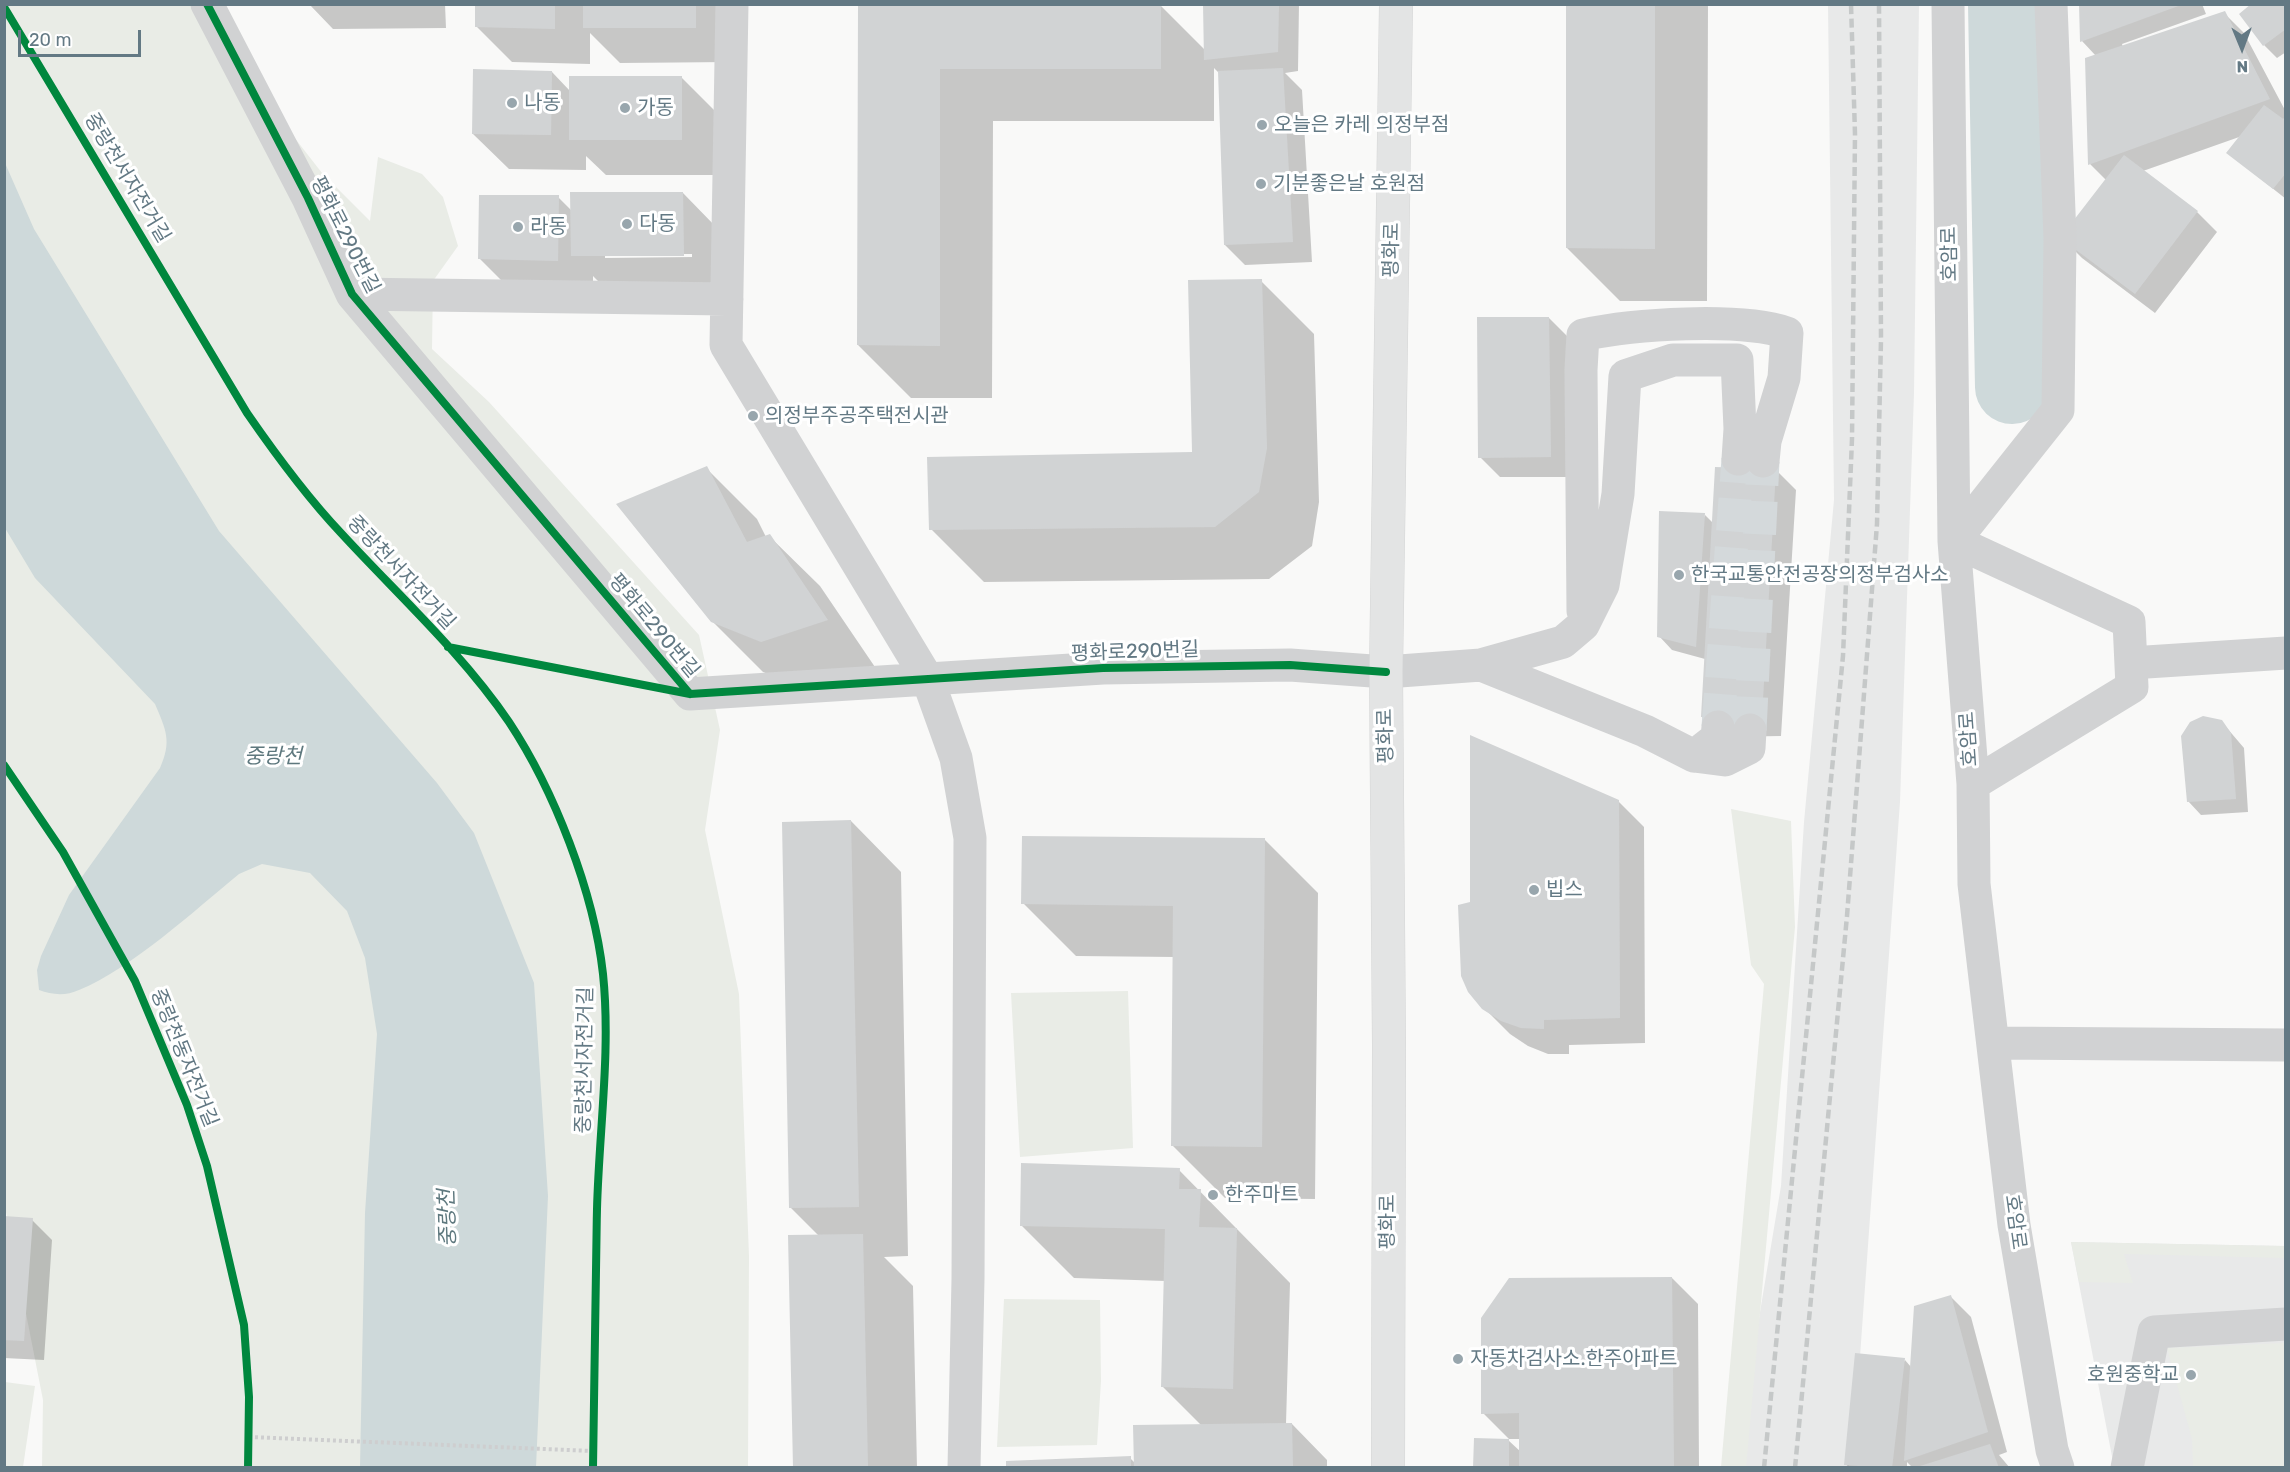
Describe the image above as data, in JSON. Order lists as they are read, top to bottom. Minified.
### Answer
{"streets":{"main road":["평화로"],"street":["평화로290번길","호암로"],"cycle path":["중랑천서자전거길","중랑천동자전거길"]},"crossings":[["평화로290번길","평화로"]],"water":["중랑천"],"places":["나동","가동","오늘은 카레 의정부점","기분좋은날 호원점","다동","라동","의정부주공주택전시관","한국교통안전공장의정부검사소","빕스","한주마트","자동차검사소.한주아파트","호원중학교"],"scale_bar":"20 m","north":"bottom"}
